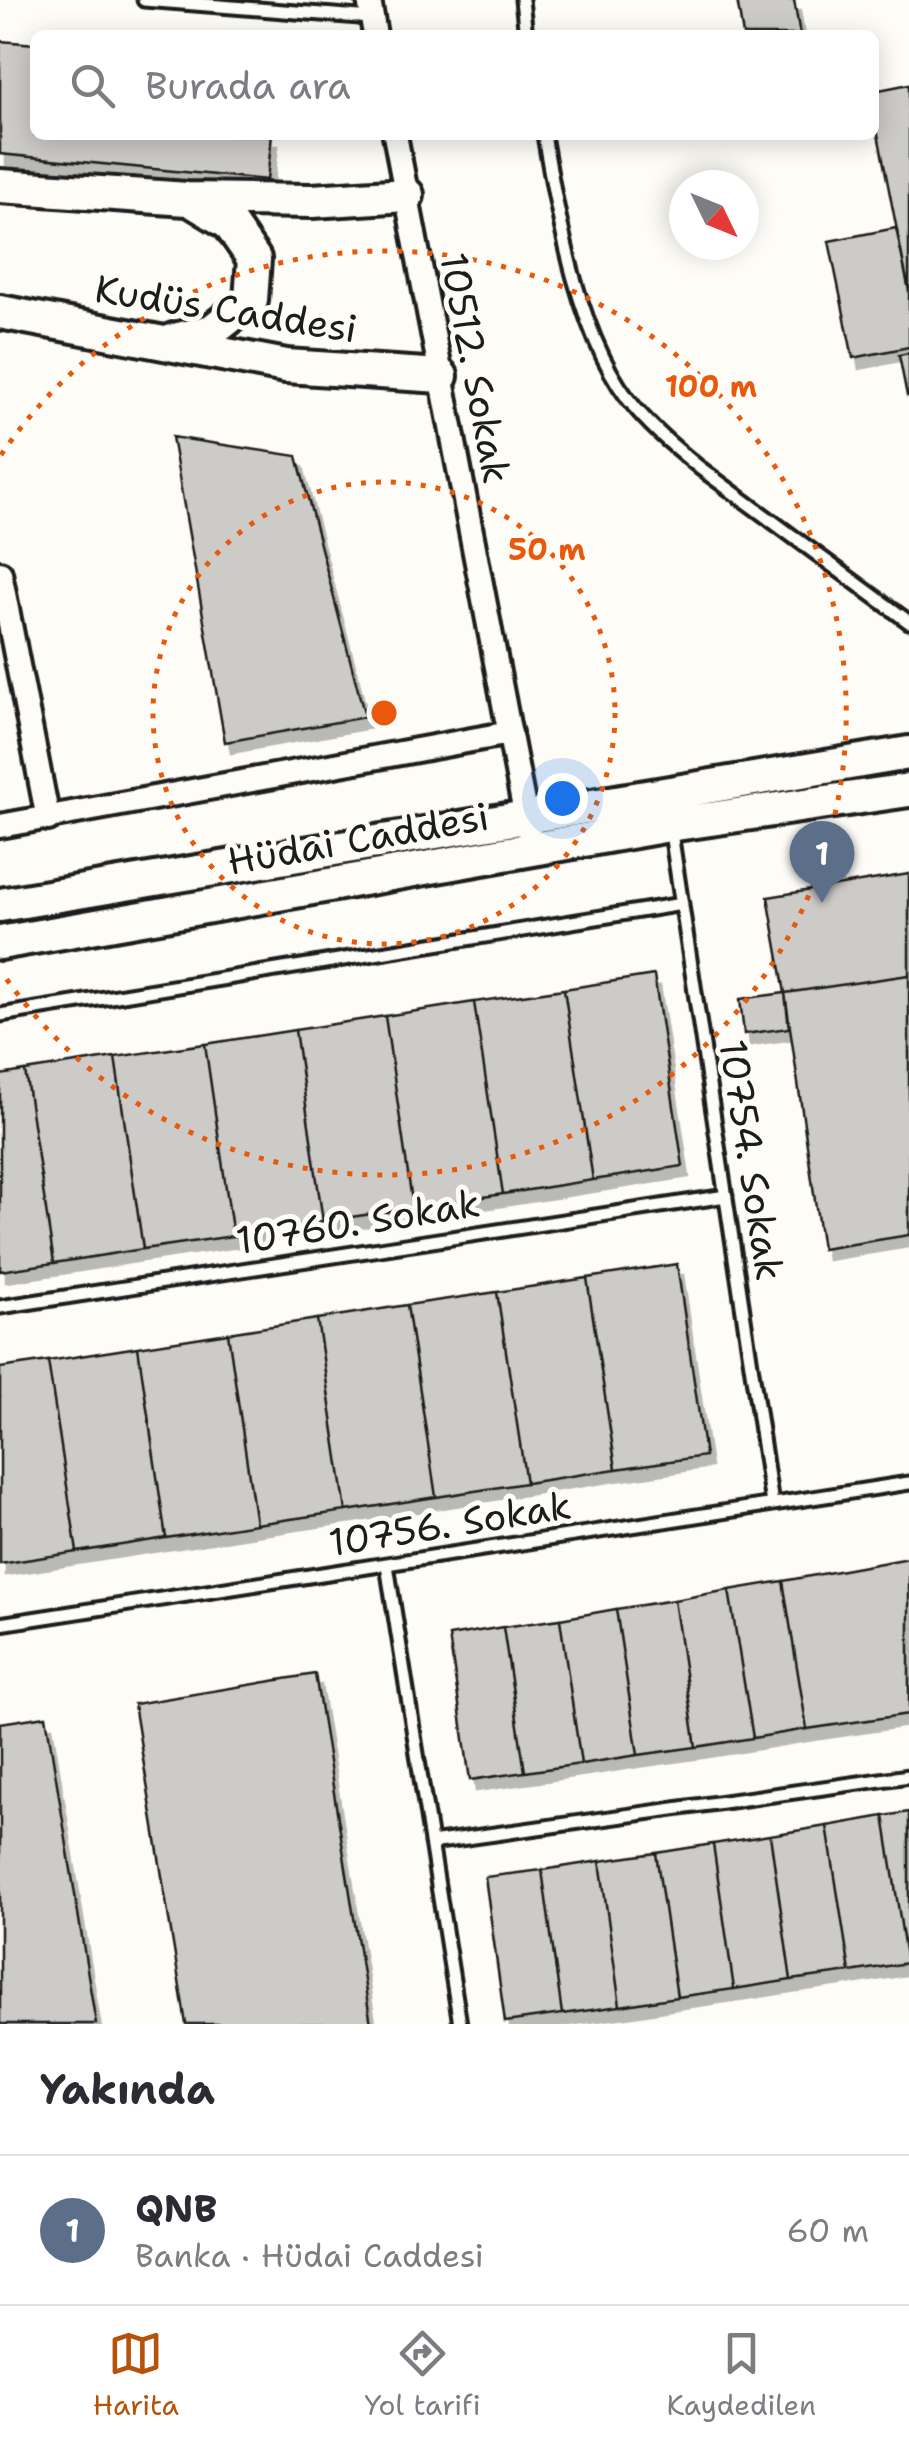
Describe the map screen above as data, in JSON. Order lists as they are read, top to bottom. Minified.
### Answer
{"streets":{"street":["Kudüs Caddesi","10512. Sokak","Hüdai Caddesi"],"lane":["10754. Sokak","10760. Sokak","10756. Sokak"]},"crossings":[["Kudüs Caddesi","10512. Sokak"],["10512. Sokak","Hüdai Caddesi"],["Hüdai Caddesi","10754. Sokak"],["10754. Sokak","10760. Sokak"],["10754. Sokak","10756. Sokak"]],"north":"bottom right","page":{"search":"Burada ara","pins":"1","heading":"Yakında","list":[{"mark":"1","name":"QNB","note":"Banka · Hüdai Caddesi","value":"60 m"}],"nav":["Harita","Yol tarifi","Kaydedilen"]},"rings":["100 m","50 m"]}
